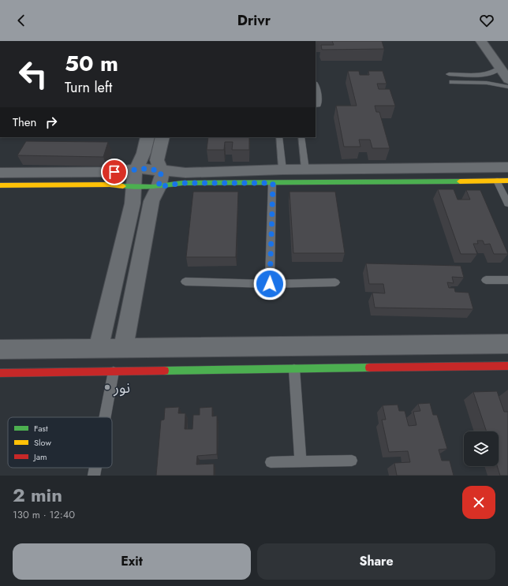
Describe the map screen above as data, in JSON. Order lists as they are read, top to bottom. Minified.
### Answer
{"places":["نور"],"legend":["Fast","Slow","Jam"],"page":{"header":"Drivr","turn":["50 m","Turn left"],"then":"Then","heading":["2 min","130 m · 12:40"],"buttons":["Exit","Share"]}}
